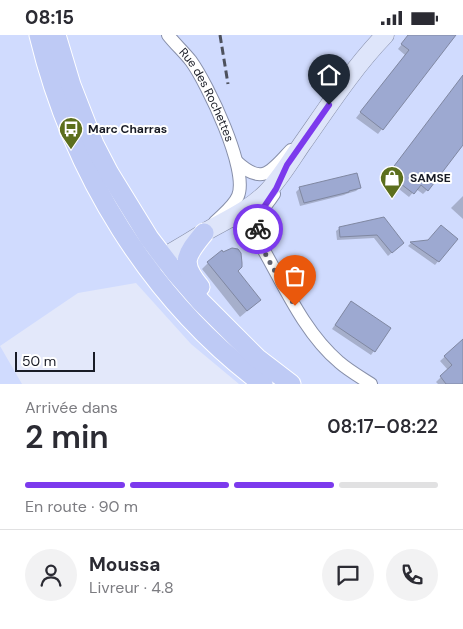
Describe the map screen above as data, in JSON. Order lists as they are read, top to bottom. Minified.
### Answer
{"streets":{"street":["Rue des Rochettes"]},"places":{"bus stop":["Marc Charras"],"shop":["SAMSE"]},"scale_bar":"50 m","page":{"status":"08:15","scale":"50 m","heading":["2 min","Arrivée dans","08:17–08:22"],"panel":["Moussa","Livreur · 4.8"],"bar":"En route · 90 m"}}
